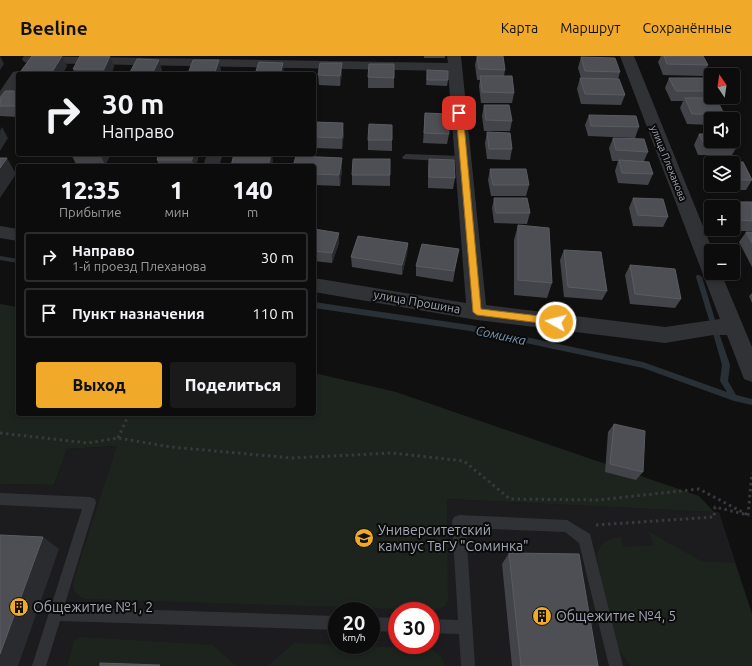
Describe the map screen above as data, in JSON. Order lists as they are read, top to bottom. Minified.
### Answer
{"streets":{"street":["улица Плеханова","улица Прошина"]},"water":["Соминка"],"places":{"school or university":["Университетский кампус ТвГУ \"Соминка\""],"building":["Общежитие №1, 2","Общежитие №4, 5"]},"north":"top","page":{"header":"Beeline","nav":["Карта","Маршрут","Сохранённые"],"map_buttons":["+","−"],"turn":["30 m","Направо"],"eta":["12:35","Прибытие","1","мин","140","m"],"list":[{"name":"Направо","note":"1-й проезд Плеханова","value":"30 m"},{"name":"Пункт назначения","value":"110 m"}],"buttons":["Выход","Поделиться"],"speed":"20 km/h","limit":"30"}}
